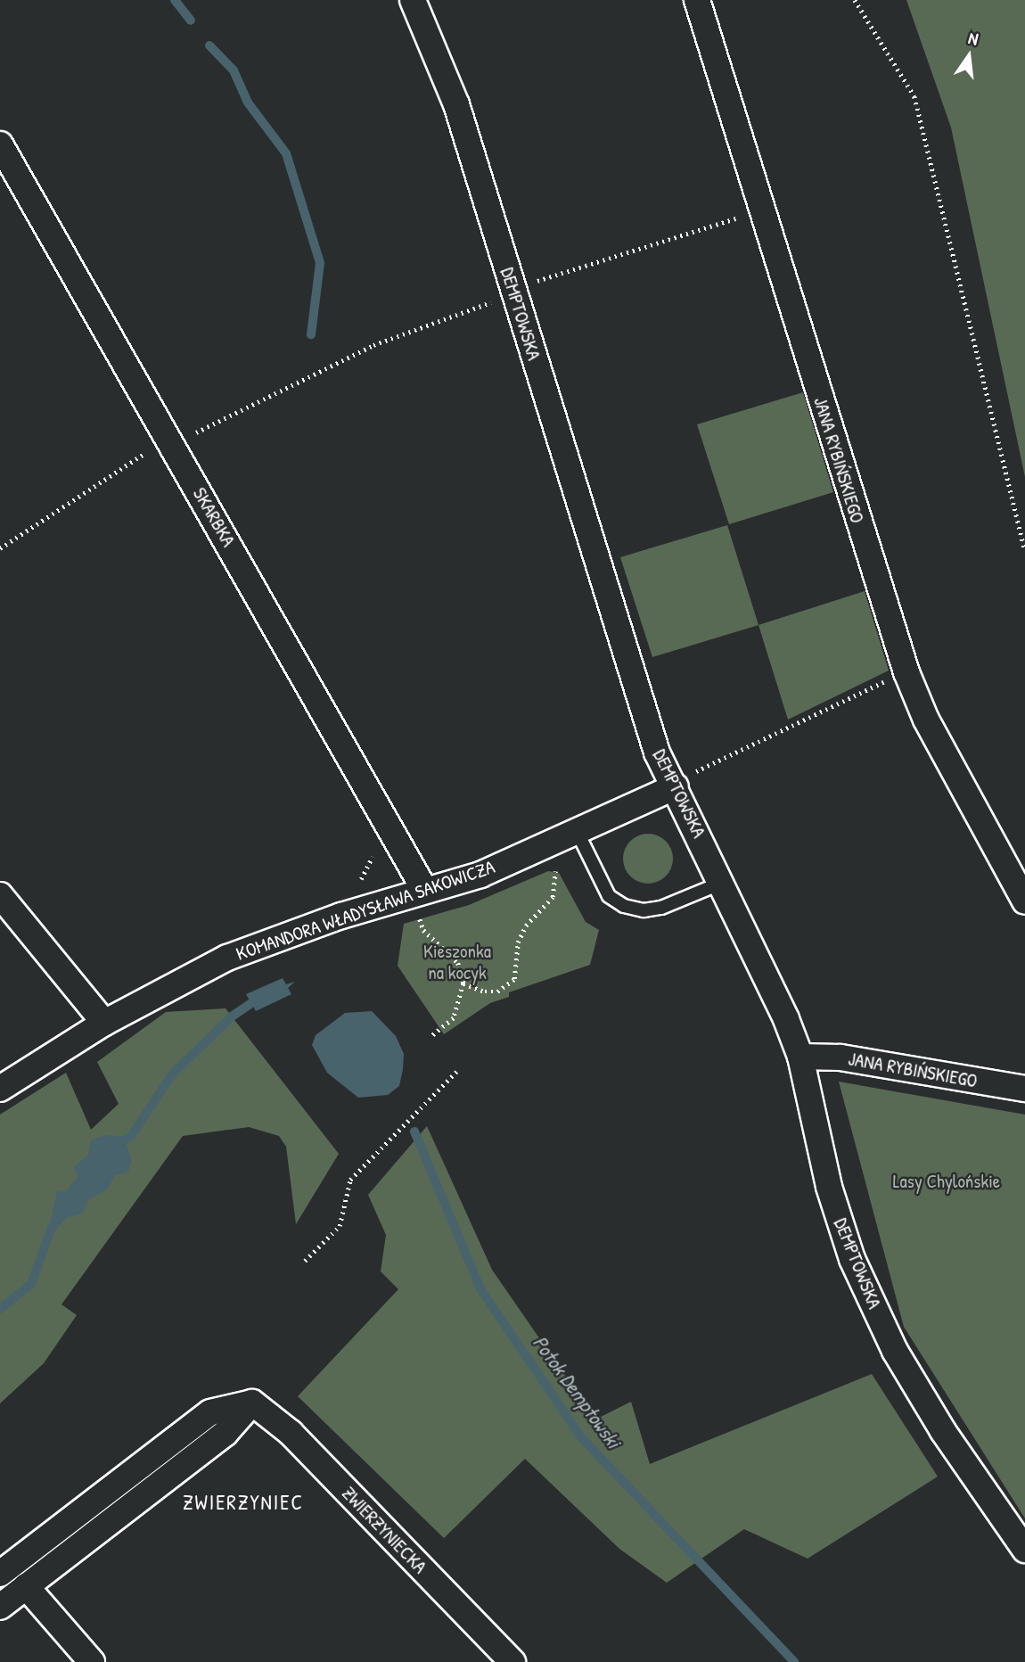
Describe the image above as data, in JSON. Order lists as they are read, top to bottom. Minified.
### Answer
{"streets":{"street":["DEMPTOWSKA","JANA RYBIŃSKIEGO","SKARBKA","KOMANDORA WŁADYSŁAWA SAKOWICZA","ZWIERZYNIECKA"]},"crossings":[["DEMPTOWSKA","JANA RYBIŃSKIEGO"],["DEMPTOWSKA","KOMANDORA WŁADYSŁAWA SAKOWICZA"],["SKARBKA","KOMANDORA WŁADYSŁAWA SAKOWICZA"]],"districts":["ZWIERZYNIEC"],"water":["Potok Demptowski"],"parks":["Kieszonka na kocyk","Lasy Chylońskie"],"north":"top"}
